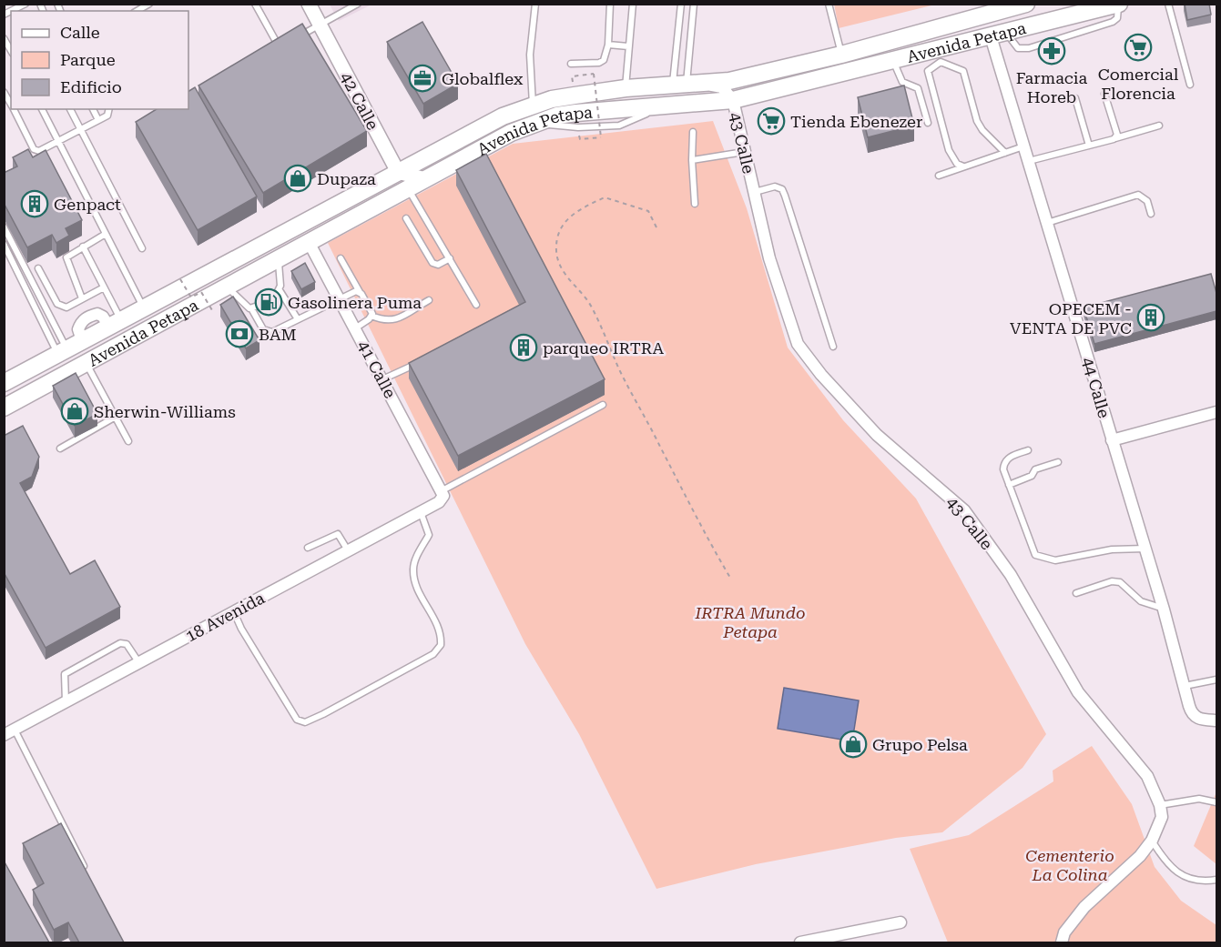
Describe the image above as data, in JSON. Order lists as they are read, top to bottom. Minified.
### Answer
{"streets":{"main road":["Avenida Petapa"],"street":["42 Calle","43 Calle","41 Calle","44 Calle","18 Avenida"]},"crossings":[["Avenida Petapa","42 Calle"],["Avenida Petapa","43 Calle"],["Avenida Petapa","41 Calle"],["Avenida Petapa","44 Calle"],["41 Calle","18 Avenida"]],"parks":["IRTRA Mundo Petapa","Cementerio La Colina"],"places":{"supermarket":["Comercial Florencia","Tienda Ebenezer"],"pharmacy":["Farmacia Horeb"],"office":["Globalflex"],"shop":["Dupaza","Sherwin-Williams","Grupo Pelsa"],"building":["Genpact","OPECEM - VENTA DE PVC","parqueo IRTRA"],"fuel station":["Gasolinera Puma"],"bank":["BAM"]},"legend":["Calle","Parque","Edificio"]}
